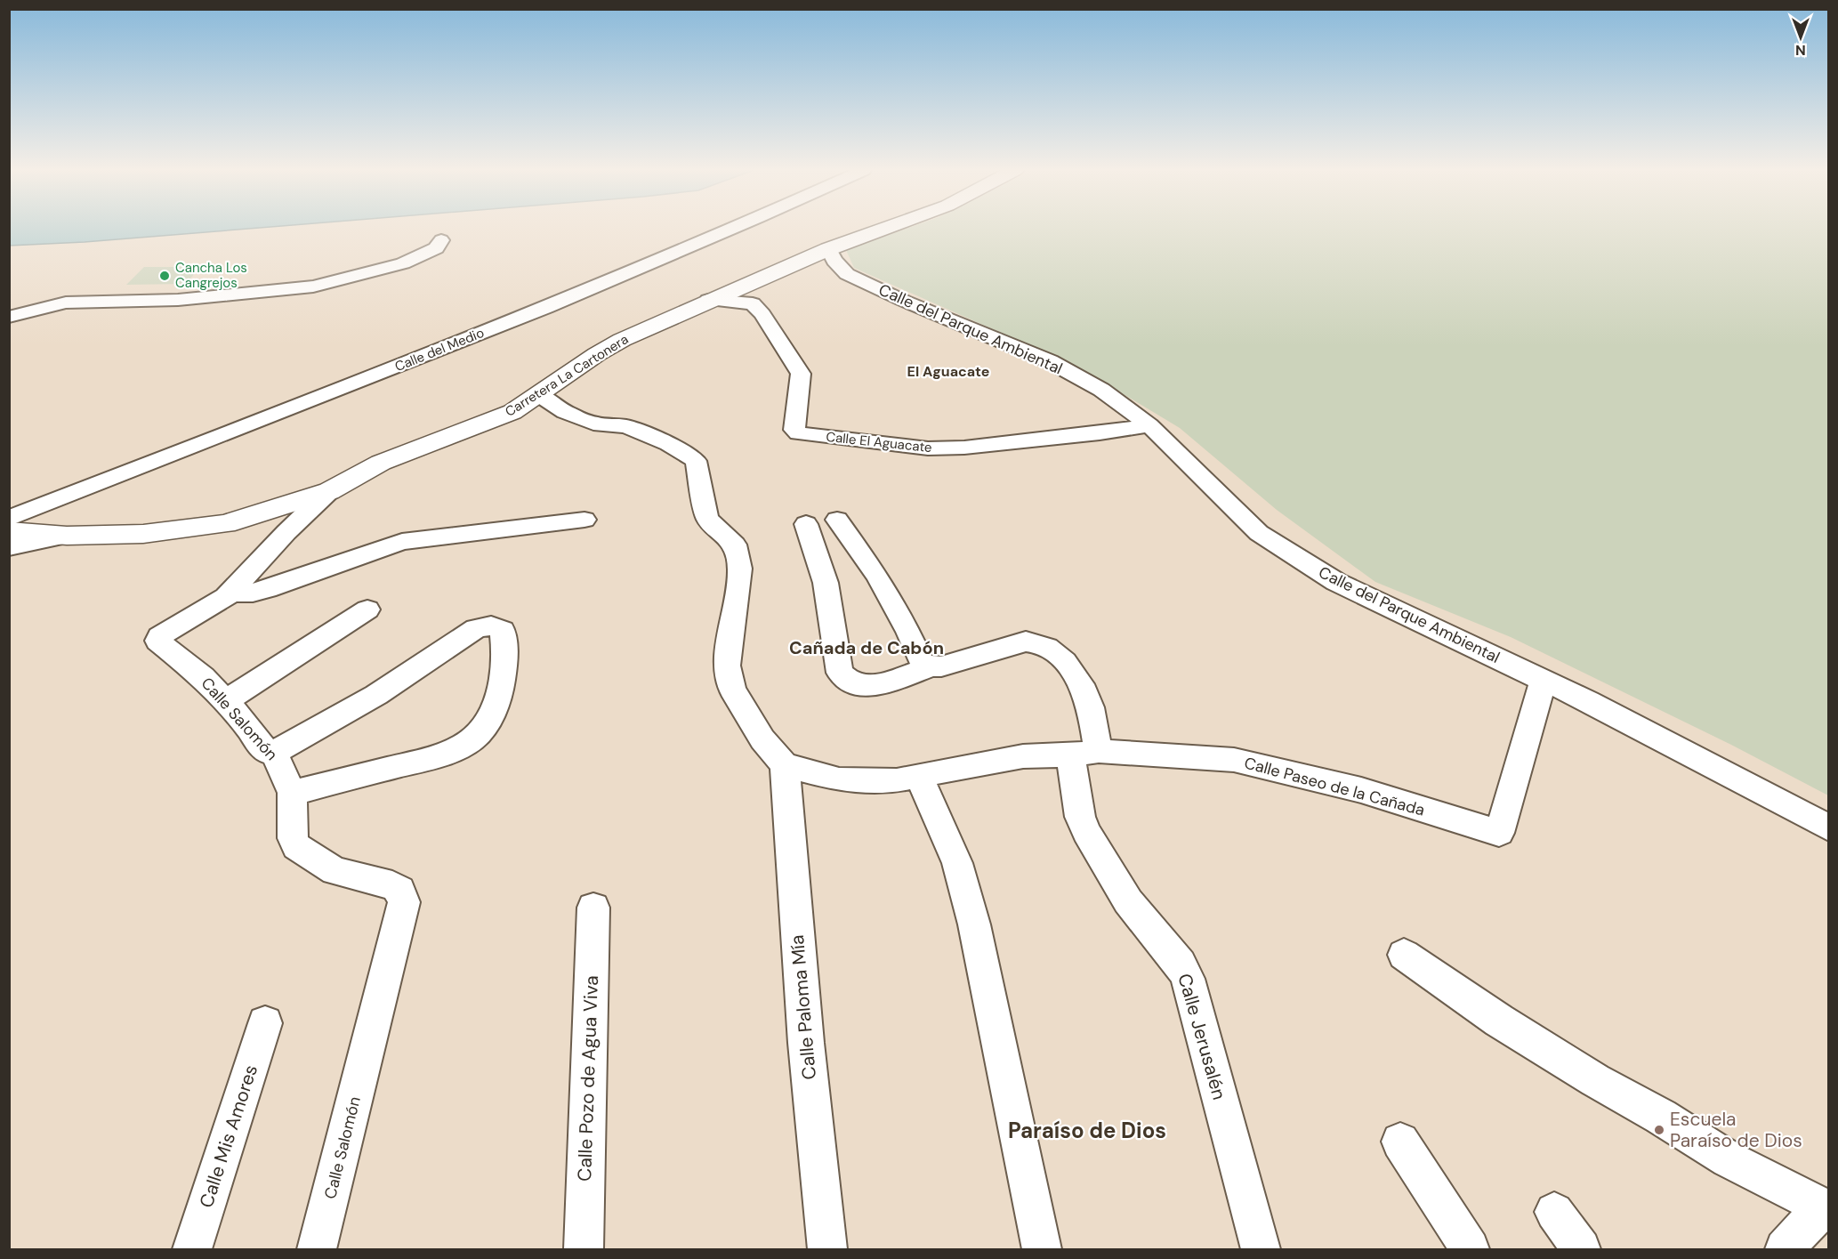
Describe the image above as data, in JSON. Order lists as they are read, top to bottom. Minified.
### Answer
{"streets":{"street":["Calle del Parque Ambiental","Calle del Medio","Carretera La Cartonera","Calle El Aguacate","Calle Salomón","Calle Paseo de la Cañada","Calle Paloma Mía","Calle Jerusalén","Calle Pozo de Agua Viva","Calle Mis Amores"]},"crossings":[["Calle del Parque Ambiental","Carretera La Cartonera"],["Calle del Parque Ambiental","Calle El Aguacate"],["Calle del Parque Ambiental","Calle Paseo de la Cañada"],["Carretera La Cartonera","Calle El Aguacate"],["Carretera La Cartonera","Calle Salomón"],["Calle Paseo de la Cañada","Calle Paloma Mía"],["Calle Paseo de la Cañada","Calle Jerusalén"]],"districts":["El Aguacate","Cañada de Cabón","Paraíso de Dios"],"places":["Cancha Los Cangrejos","Escuela Paraíso de Dios"],"north":"bottom"}
